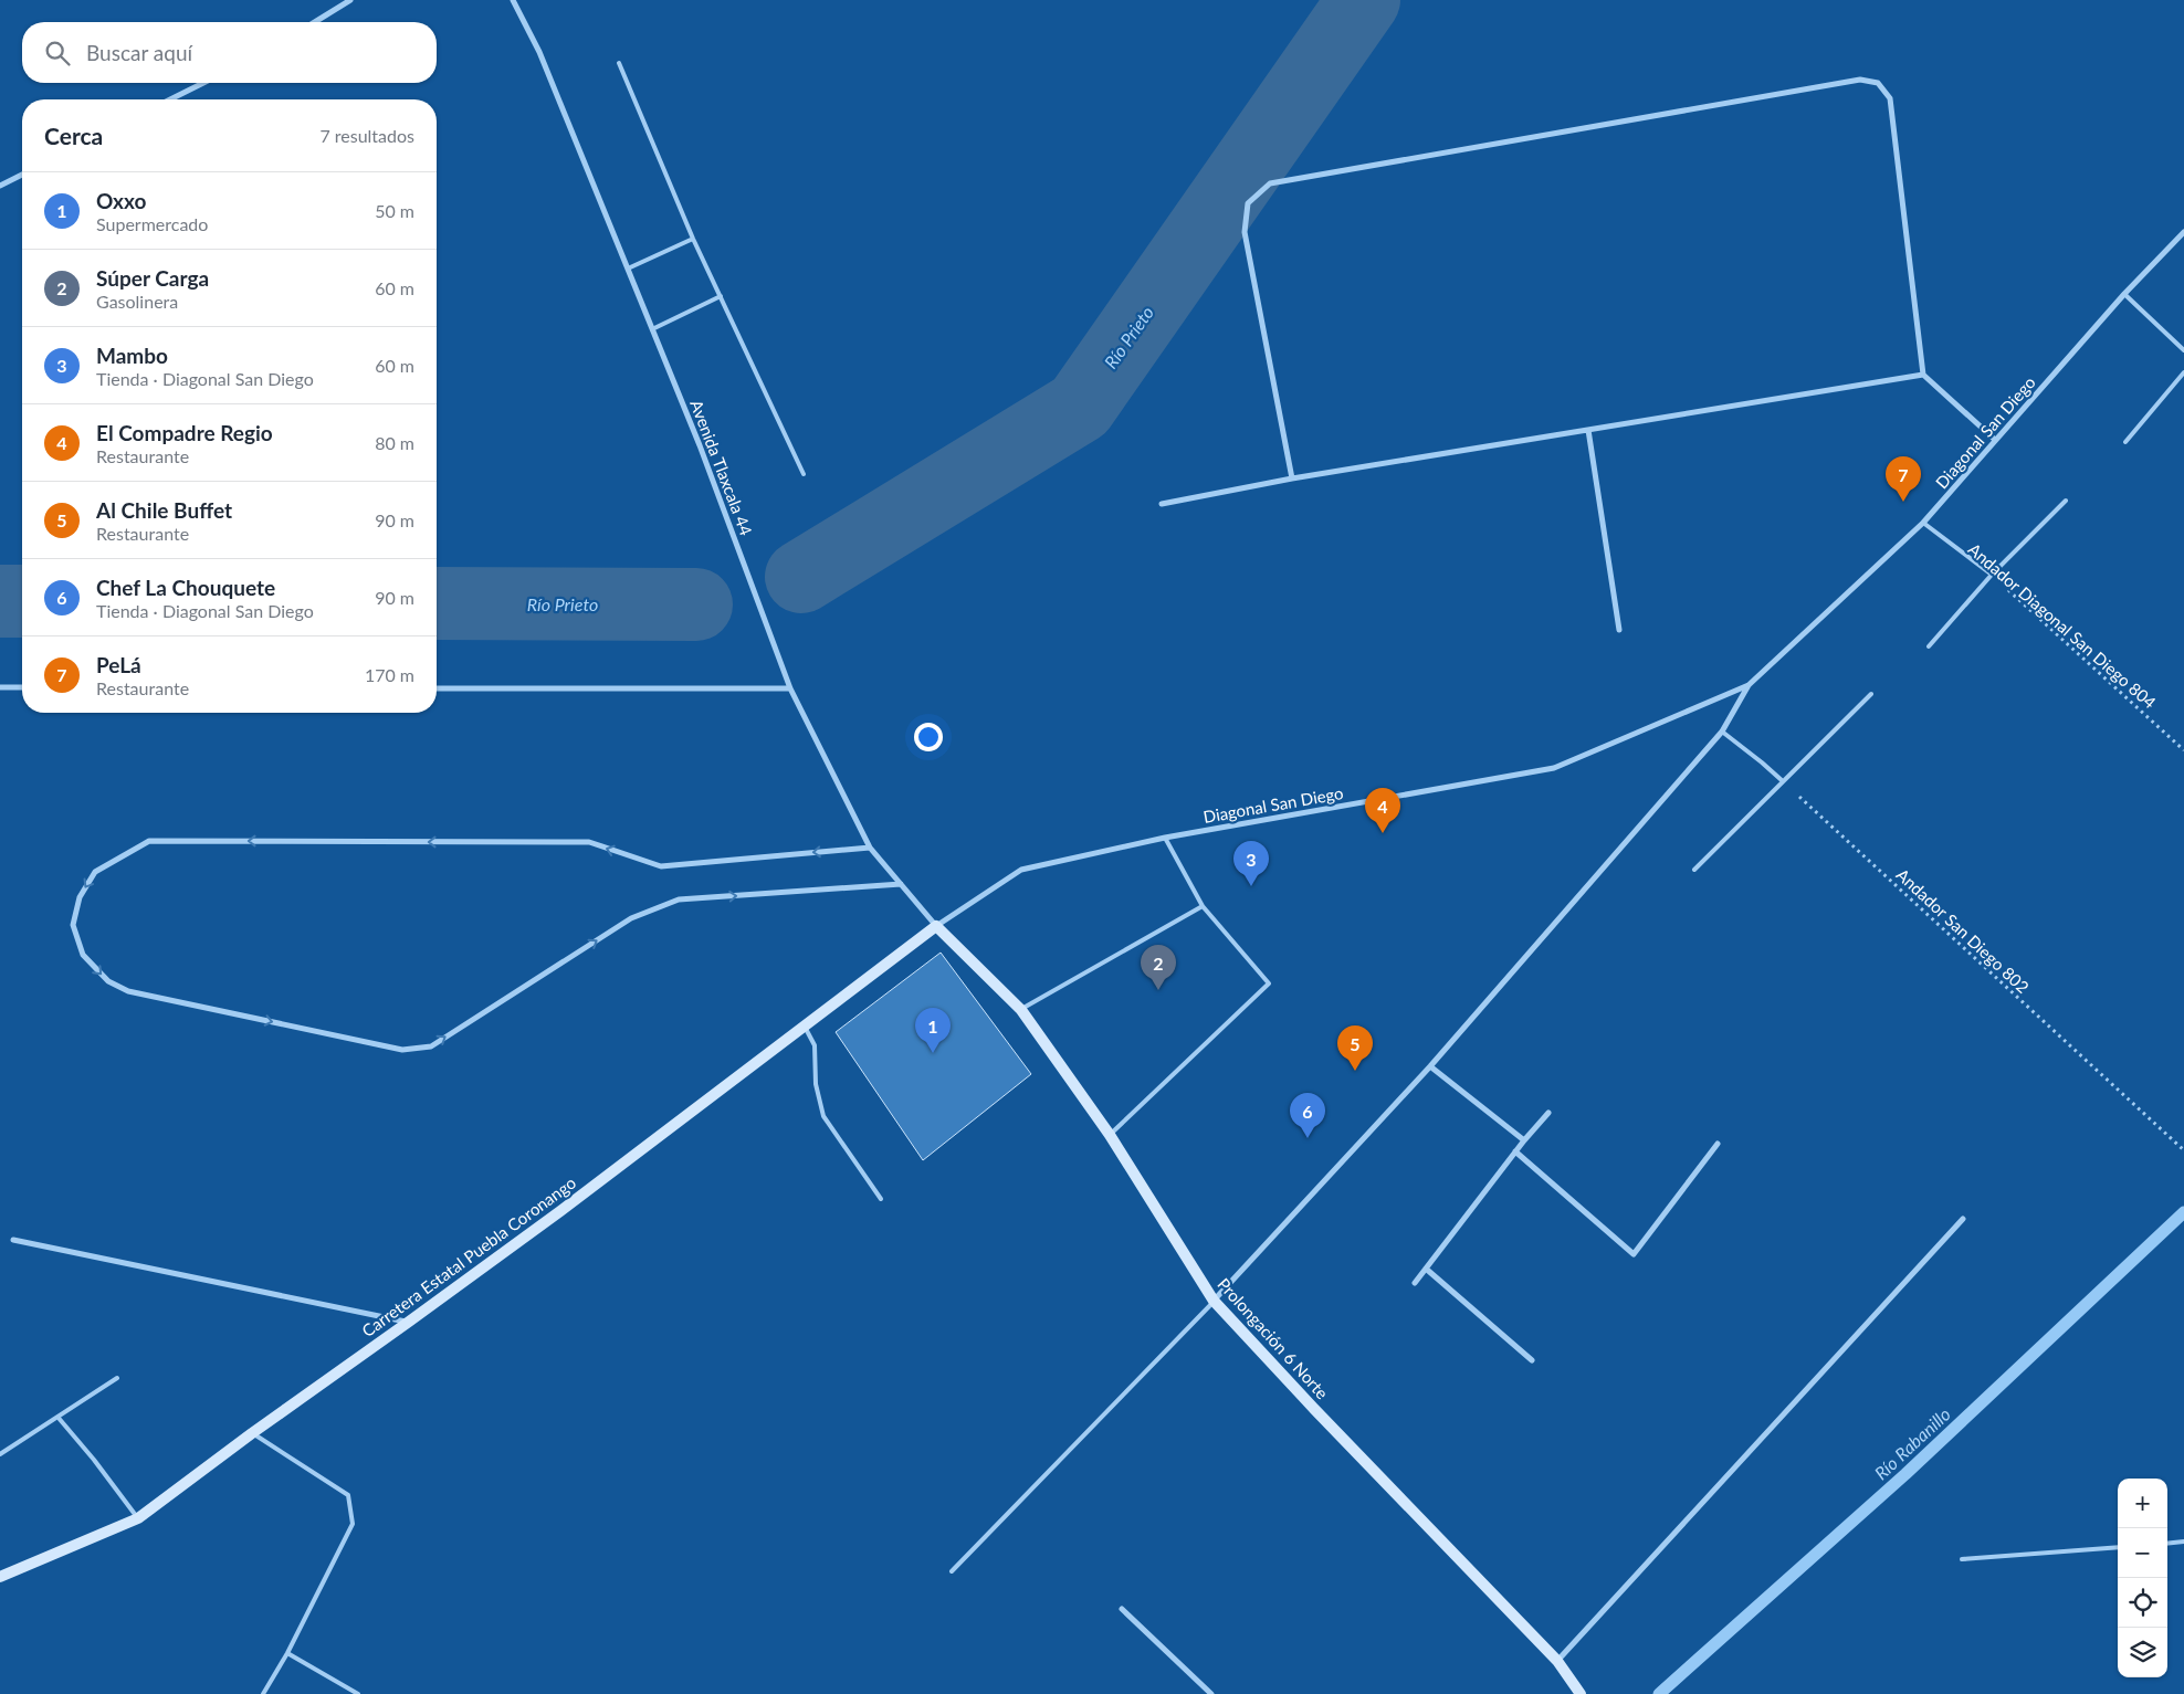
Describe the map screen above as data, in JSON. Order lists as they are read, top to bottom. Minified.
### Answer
{"streets":{"main road":["Carretera Estatal Puebla Coronango","Prolongación 6 Norte"],"street":["Diagonal San Diego","Avenida Tlaxcala 44"],"lane":["Andador Diagonal San Diego 804"],"path":["Andador San Diego 802"]},"crossings":[["Diagonal San Diego","Avenida Tlaxcala 44"],["Diagonal San Diego","Andador Diagonal San Diego 804"],["Diagonal San Diego","Carretera Estatal Puebla Coronango"],["Diagonal San Diego","Prolongación 6 Norte"],["Avenida Tlaxcala 44","Carretera Estatal Puebla Coronango"],["Avenida Tlaxcala 44","Prolongación 6 Norte"],["Carretera Estatal Puebla Coronango","Prolongación 6 Norte"]],"water":["Río Prieto","Río Rabanillo"],"page":{"search":"Buscar aquí","heading":["Cerca","7 resultados"],"list":[{"mark":"1","name":"Oxxo","note":"Supermercado","value":"50 m"},{"mark":"2","name":"Súper Carga","note":"Gasolinera","value":"60 m"},{"mark":"3","name":"Mambo","note":"Tienda · Diagonal San Diego","value":"60 m"},{"mark":"4","name":"El Compadre Regio","note":"Restaurante","value":"80 m"},{"mark":"5","name":"Al Chile Buffet","note":"Restaurante","value":"90 m"},{"mark":"6","name":"Chef La Chouquete","note":"Tienda · Diagonal San Diego","value":"90 m"},{"mark":"7","name":"PeLá","note":"Restaurante","value":"170 m"}],"pins":["7","4","3","2","1","5","6"],"map_buttons":["+","−"]}}
